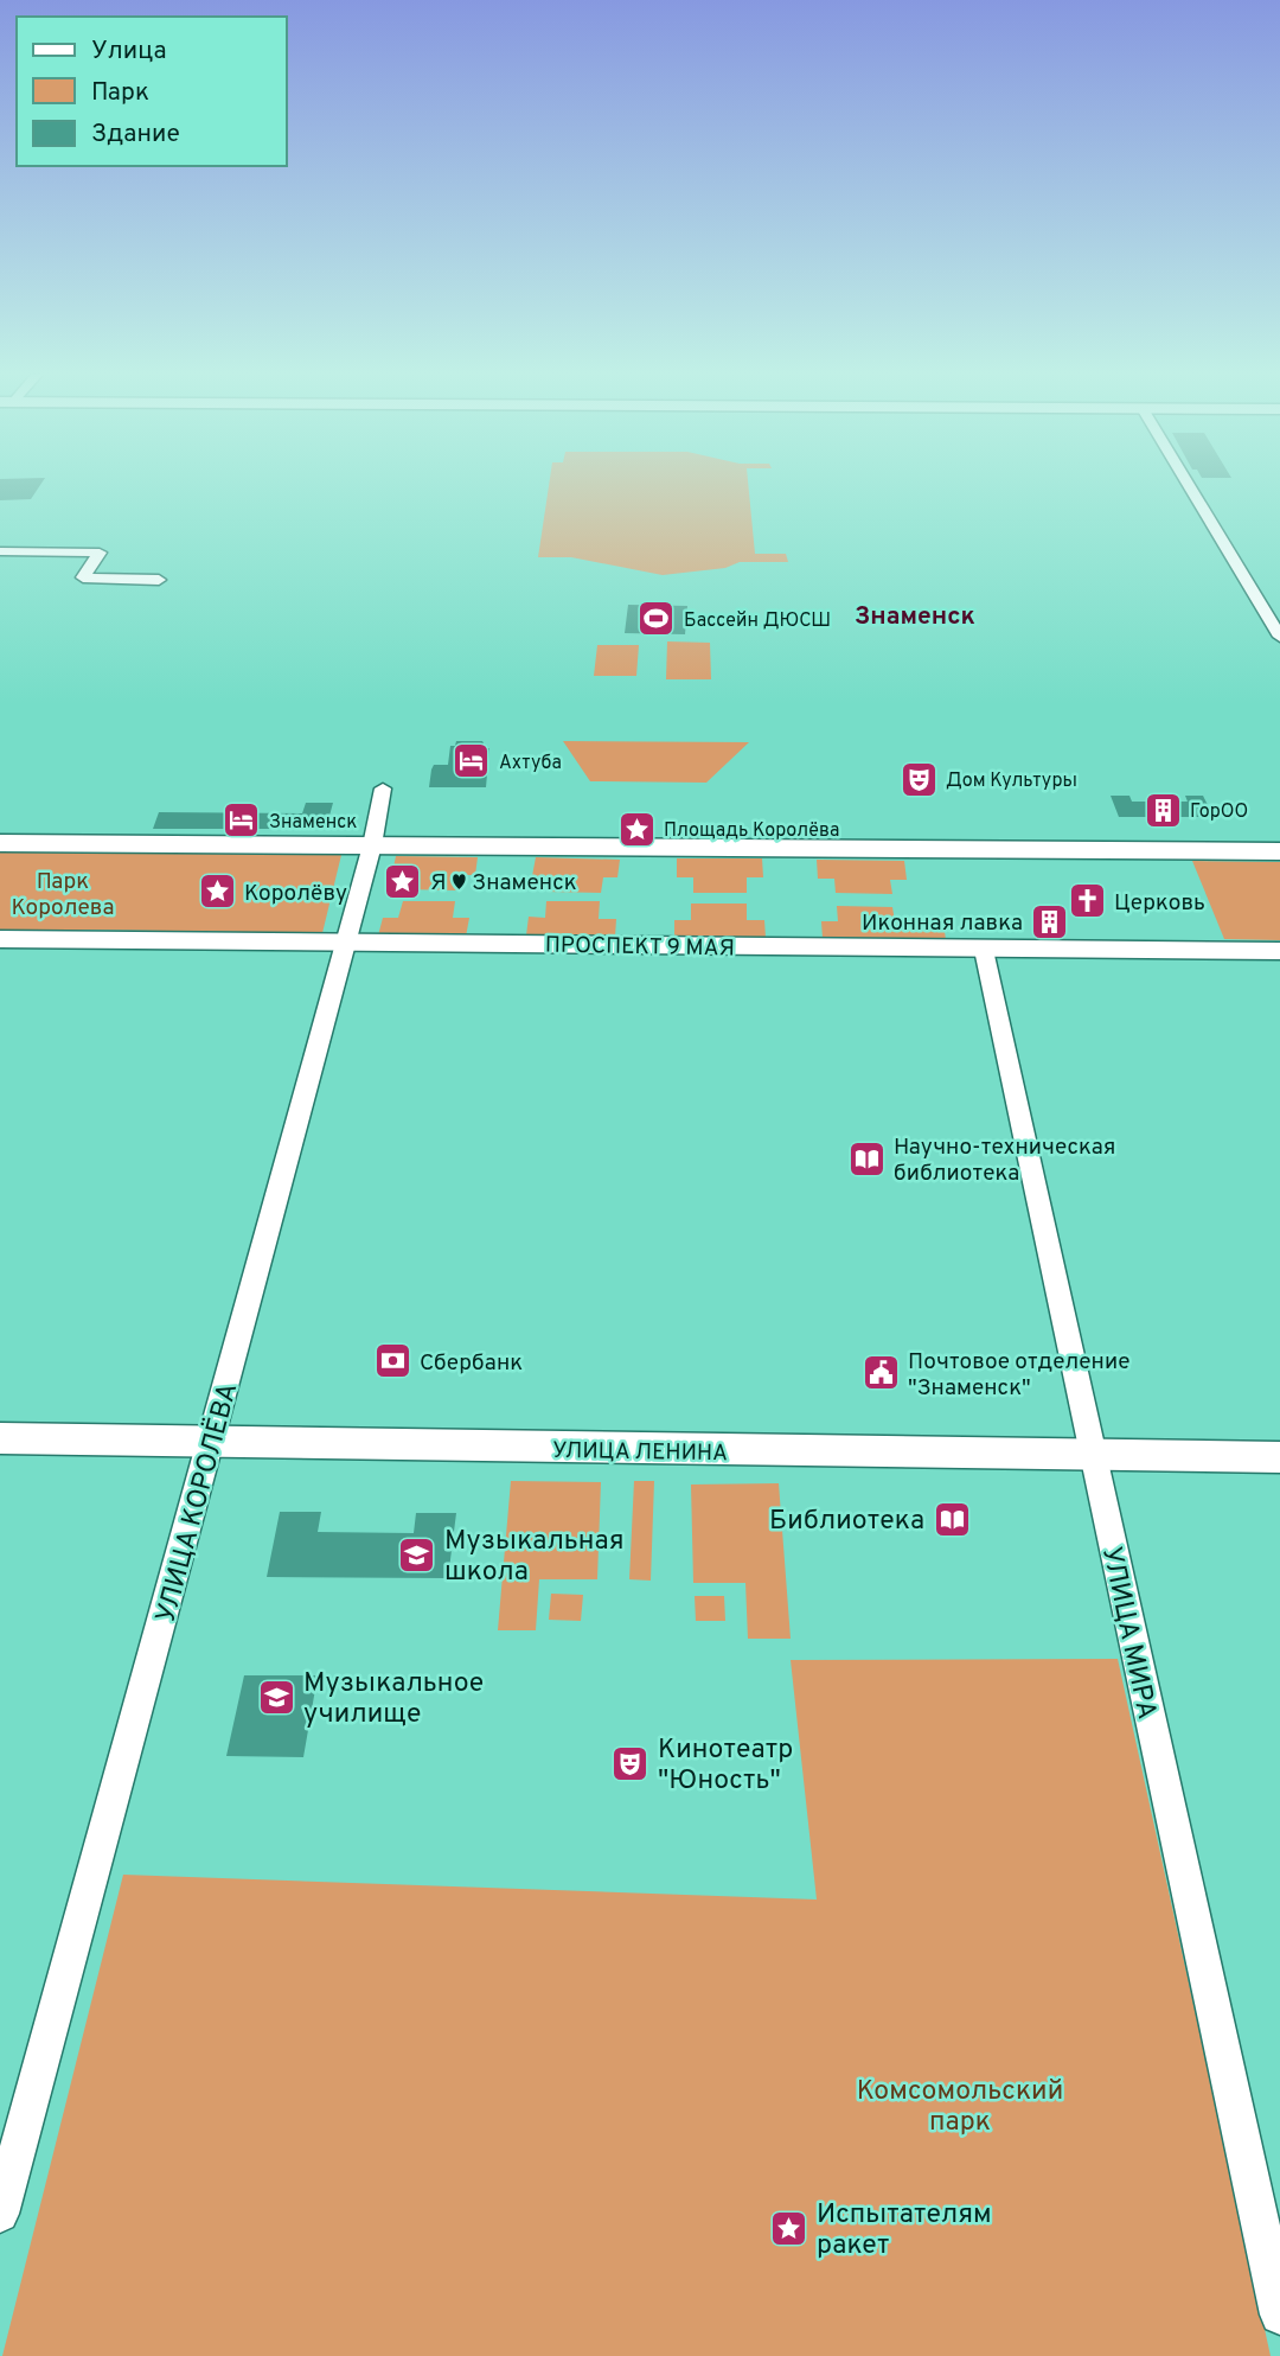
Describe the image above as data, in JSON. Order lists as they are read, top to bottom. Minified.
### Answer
{"streets":{"street":["ПРОСПЕКТ 9 МАЯ","УЛИЦА ЛЕНИНА","УЛИЦА КОРОЛЁВА","УЛИЦА МИРА"]},"crossings":[["ПРОСПЕКТ 9 МАЯ","УЛИЦА КОРОЛЁВА"],["ПРОСПЕКТ 9 МАЯ","УЛИЦА МИРА"],["УЛИЦА ЛЕНИНА","УЛИЦА КОРОЛЁВА"],["УЛИЦА ЛЕНИНА","УЛИЦА МИРА"]],"districts":["Знаменск"],"parks":["Парк Королева","Комсомольский парк"],"places":{"sports":["Бассейн ДЮСШ"],"hotel":["Ахтуба","Знаменск"],"theatre":["Дом Культуры","Кинотеатр \"Юность\""],"building":["ГорОО","Иконная лавка"],"place":["Площадь Королёва","Я ♥ Знаменск","Королёву","Испытателям ракет"],"church":["Церковь"],"library":["Научно-техническая библиотека","Библиотека"],"bank":["Сбербанк"],"public building":["Почтовое отделение \"Знаменск\""],"school or university":["Музыкальная школа","Музыкальное училище"]},"legend":["Улица","Парк","Здание"]}
